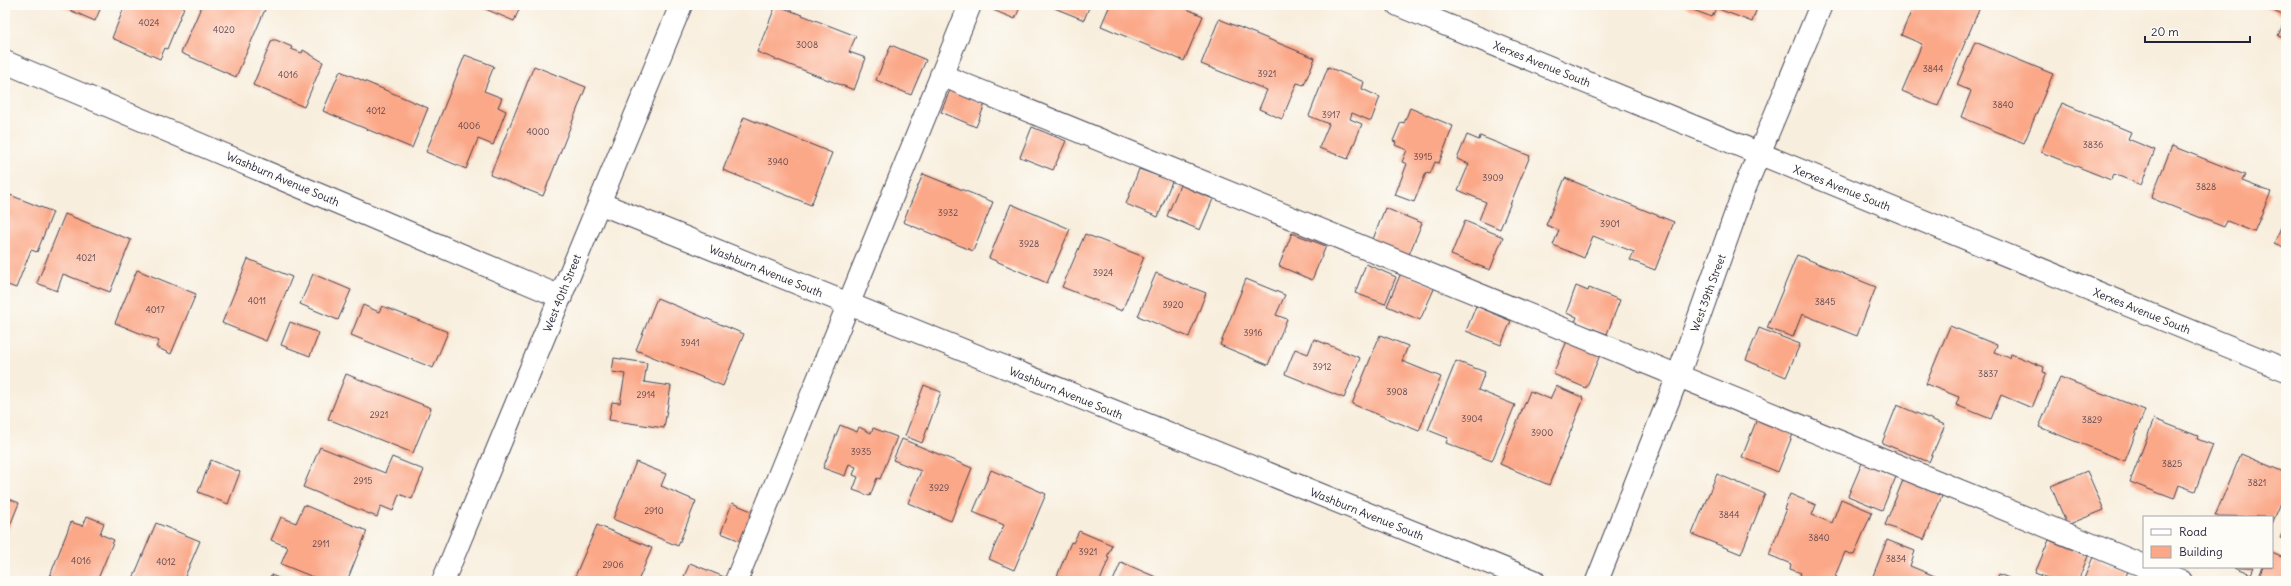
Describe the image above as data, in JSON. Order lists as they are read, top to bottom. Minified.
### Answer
{"streets":{"street":["Xerxes Avenue South","Washburn Avenue South","West 40th Street","West 39th Street"]},"crossings":[["Xerxes Avenue South","West 39th Street"],["Washburn Avenue South","West 40th Street"]],"house_numbers":["4024","4020","3008","3844","3921","4016","3840","4012","3917","4006","4000","3836","3915","3940","3909","3828","3932","3901","3928","4021","3924","4011","3845","3920","4017","3916","3941","3912","3837","3908","2914","2921","3904","3829","3900","3935","3825","2915","3821","3929","2910","3844","3840","2911","3921","3834","4016","4012","2906"],"legend":["Road","Building"],"scale_bar":"20 m"}
